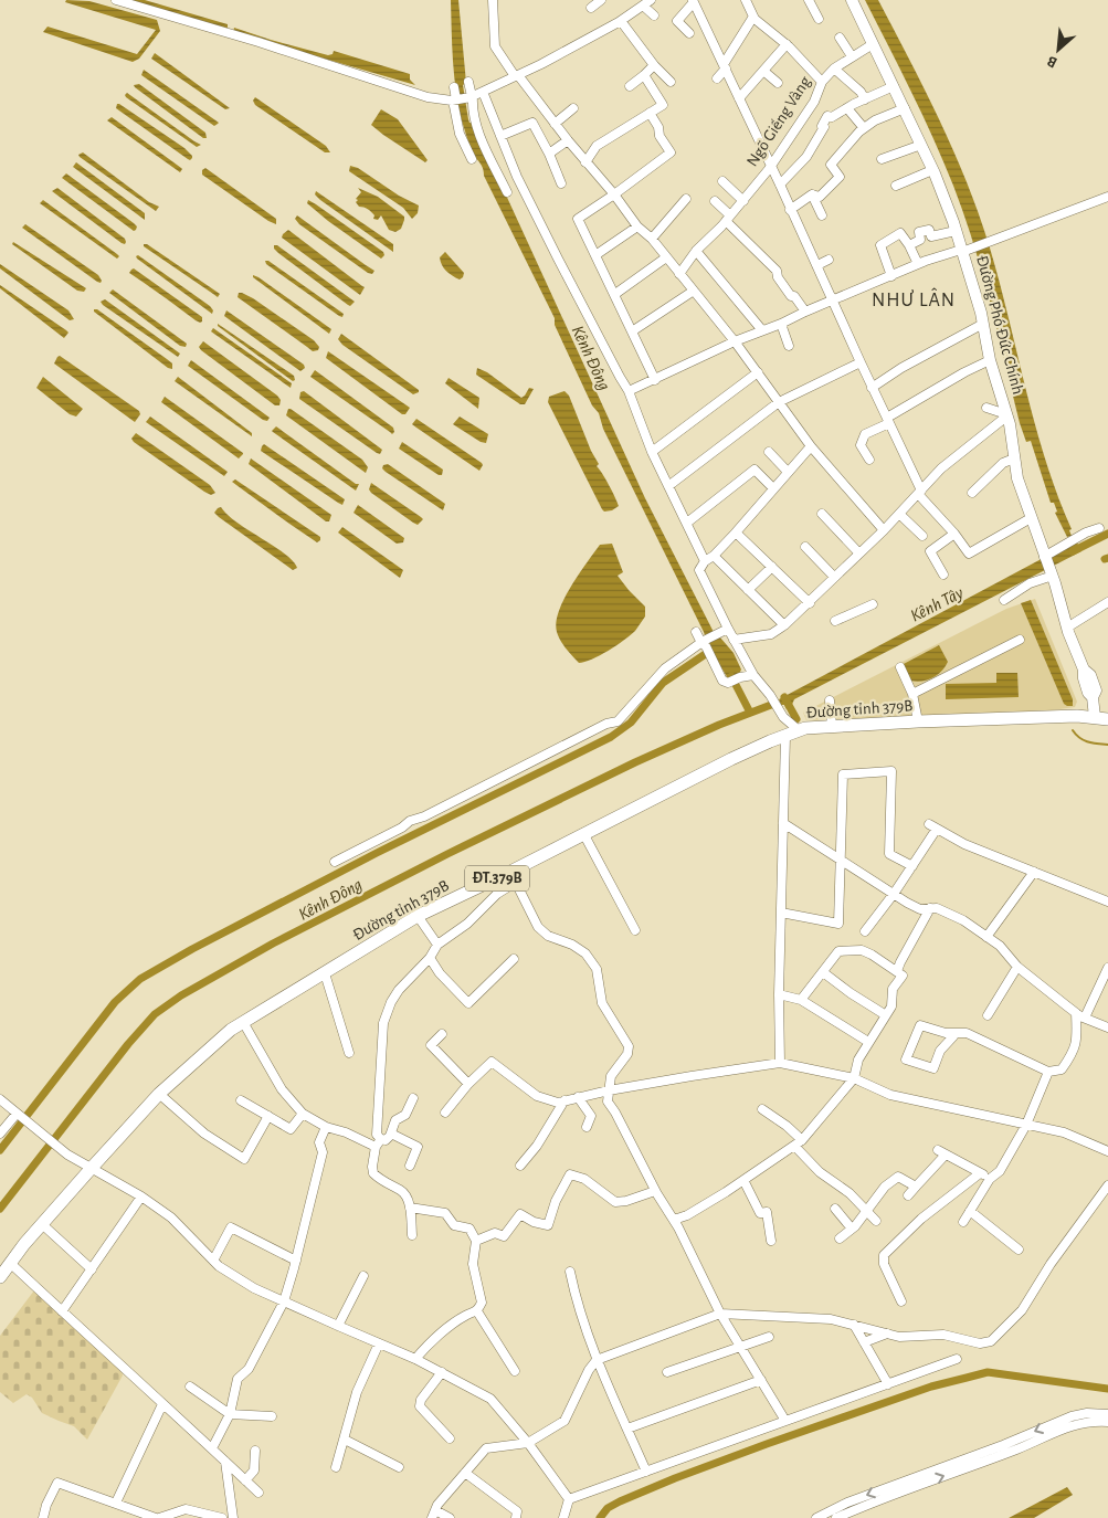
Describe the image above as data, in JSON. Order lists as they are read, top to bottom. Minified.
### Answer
{"streets":{"main road":["Đường Phó Đức Chính","Đường tỉnh 379B","ĐT.379B"],"street":["Ngõ Giếng Vàng"]},"crossings":[["Ngõ Giếng Vàng","Đường Phó Đức Chính"],["Đường Phó Đức Chính","Đường tỉnh 379B"]],"districts":["NHƯ LÂN"],"water":["Kênh Đông","Kênh Tây"],"north":"bottom left"}
